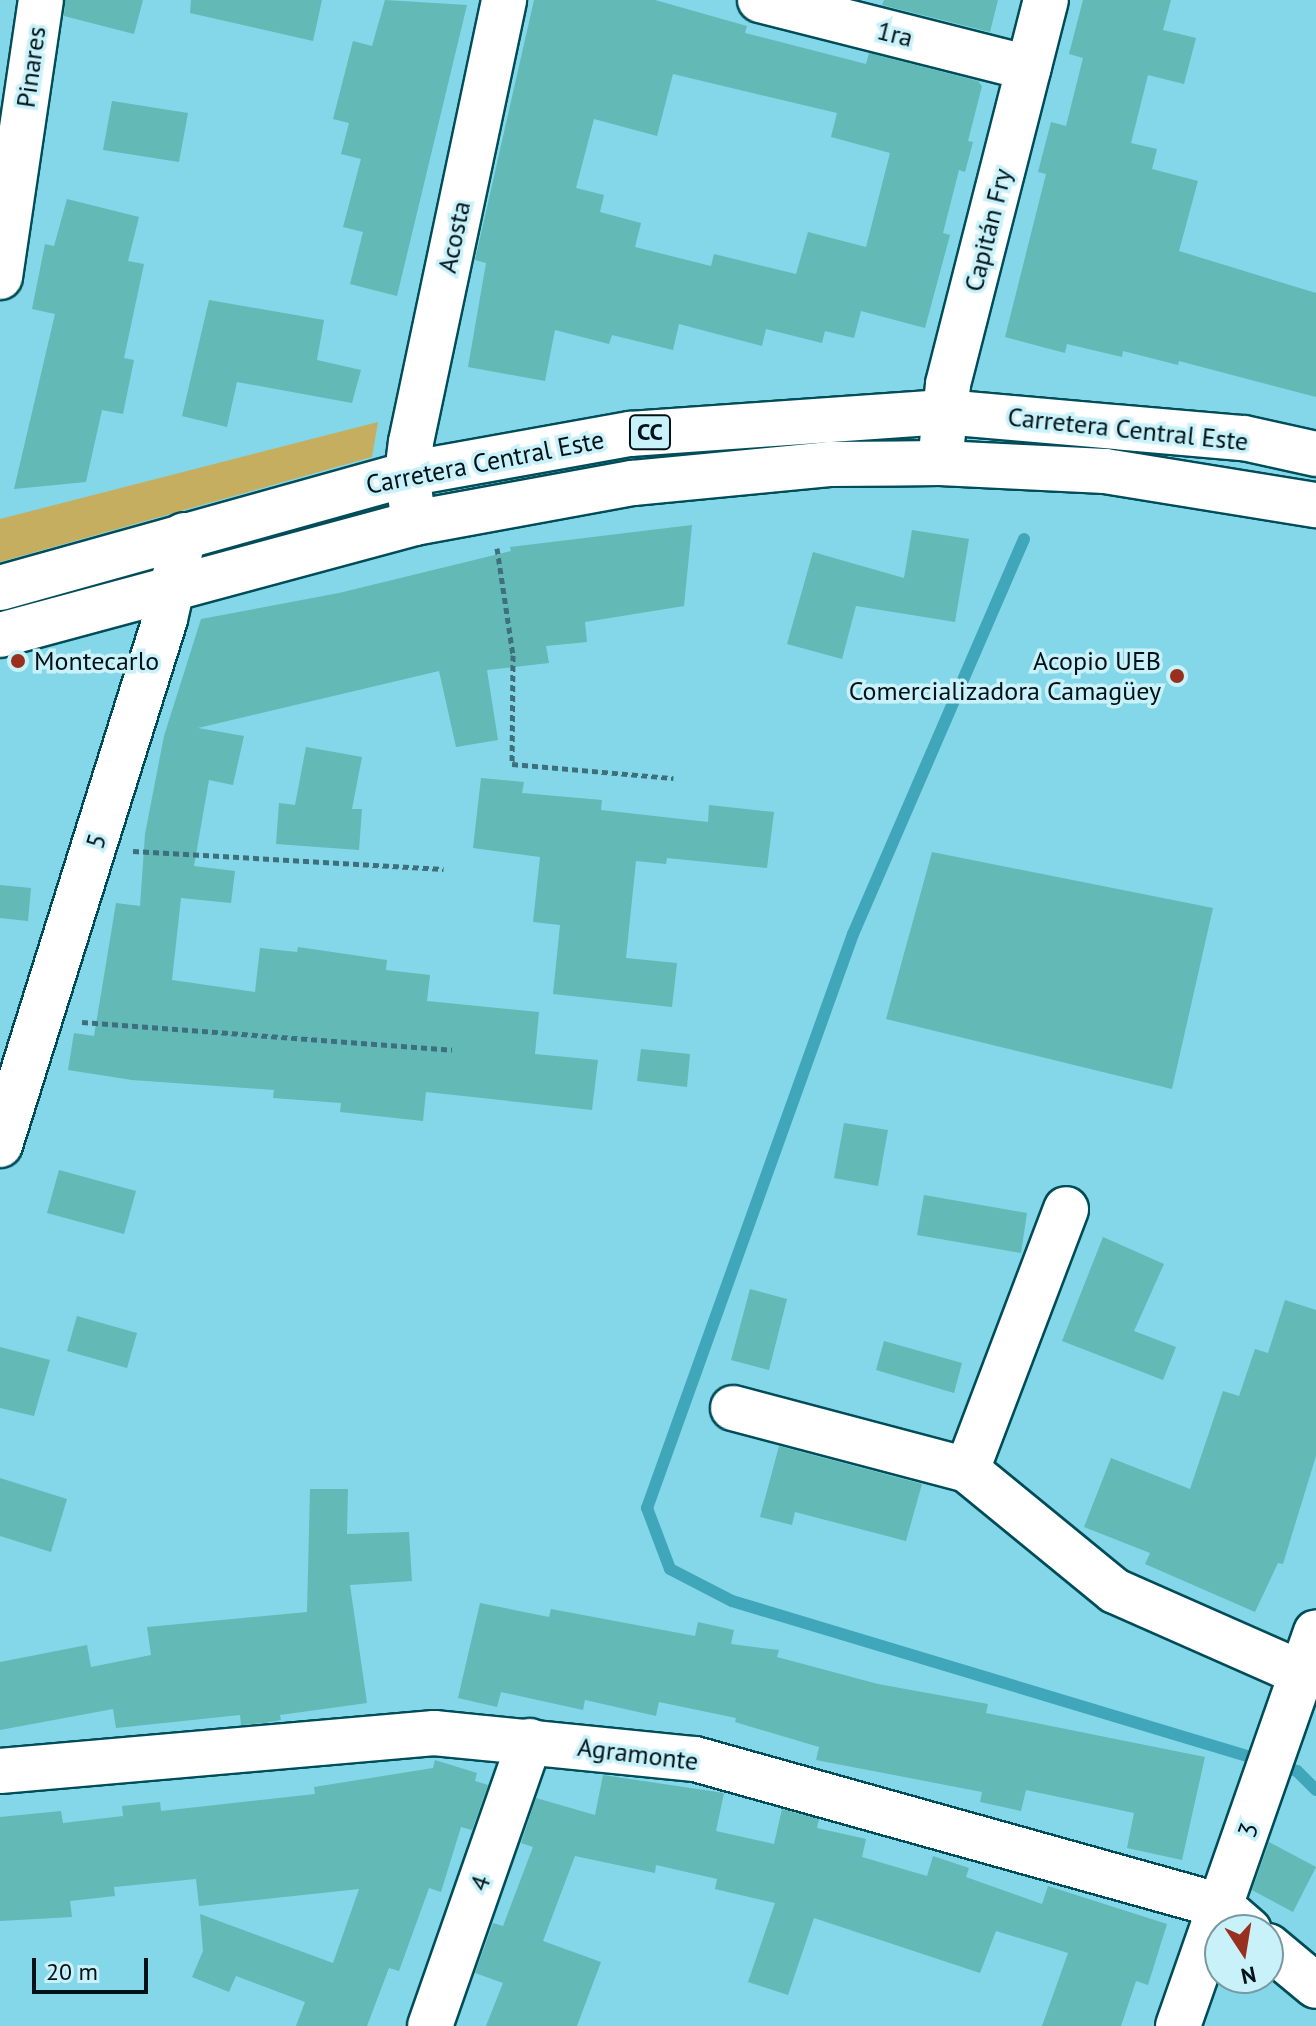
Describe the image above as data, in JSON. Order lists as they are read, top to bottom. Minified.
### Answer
{"streets":{"street":["1ra","Pinares","Capitán Fry","Acosta","Carretera Central Este","CC","5","Agramonte","3","4"]},"crossings":[["1ra","Capitán Fry"],["Capitán Fry","Carretera Central Este"],["Acosta","Carretera Central Este"],["Carretera Central Este","5"],["Agramonte","4"]],"places":["Montecarlo","Acopio UEB Comercializadora Camagüey"],"scale_bar":"20 m","north":"bottom"}
